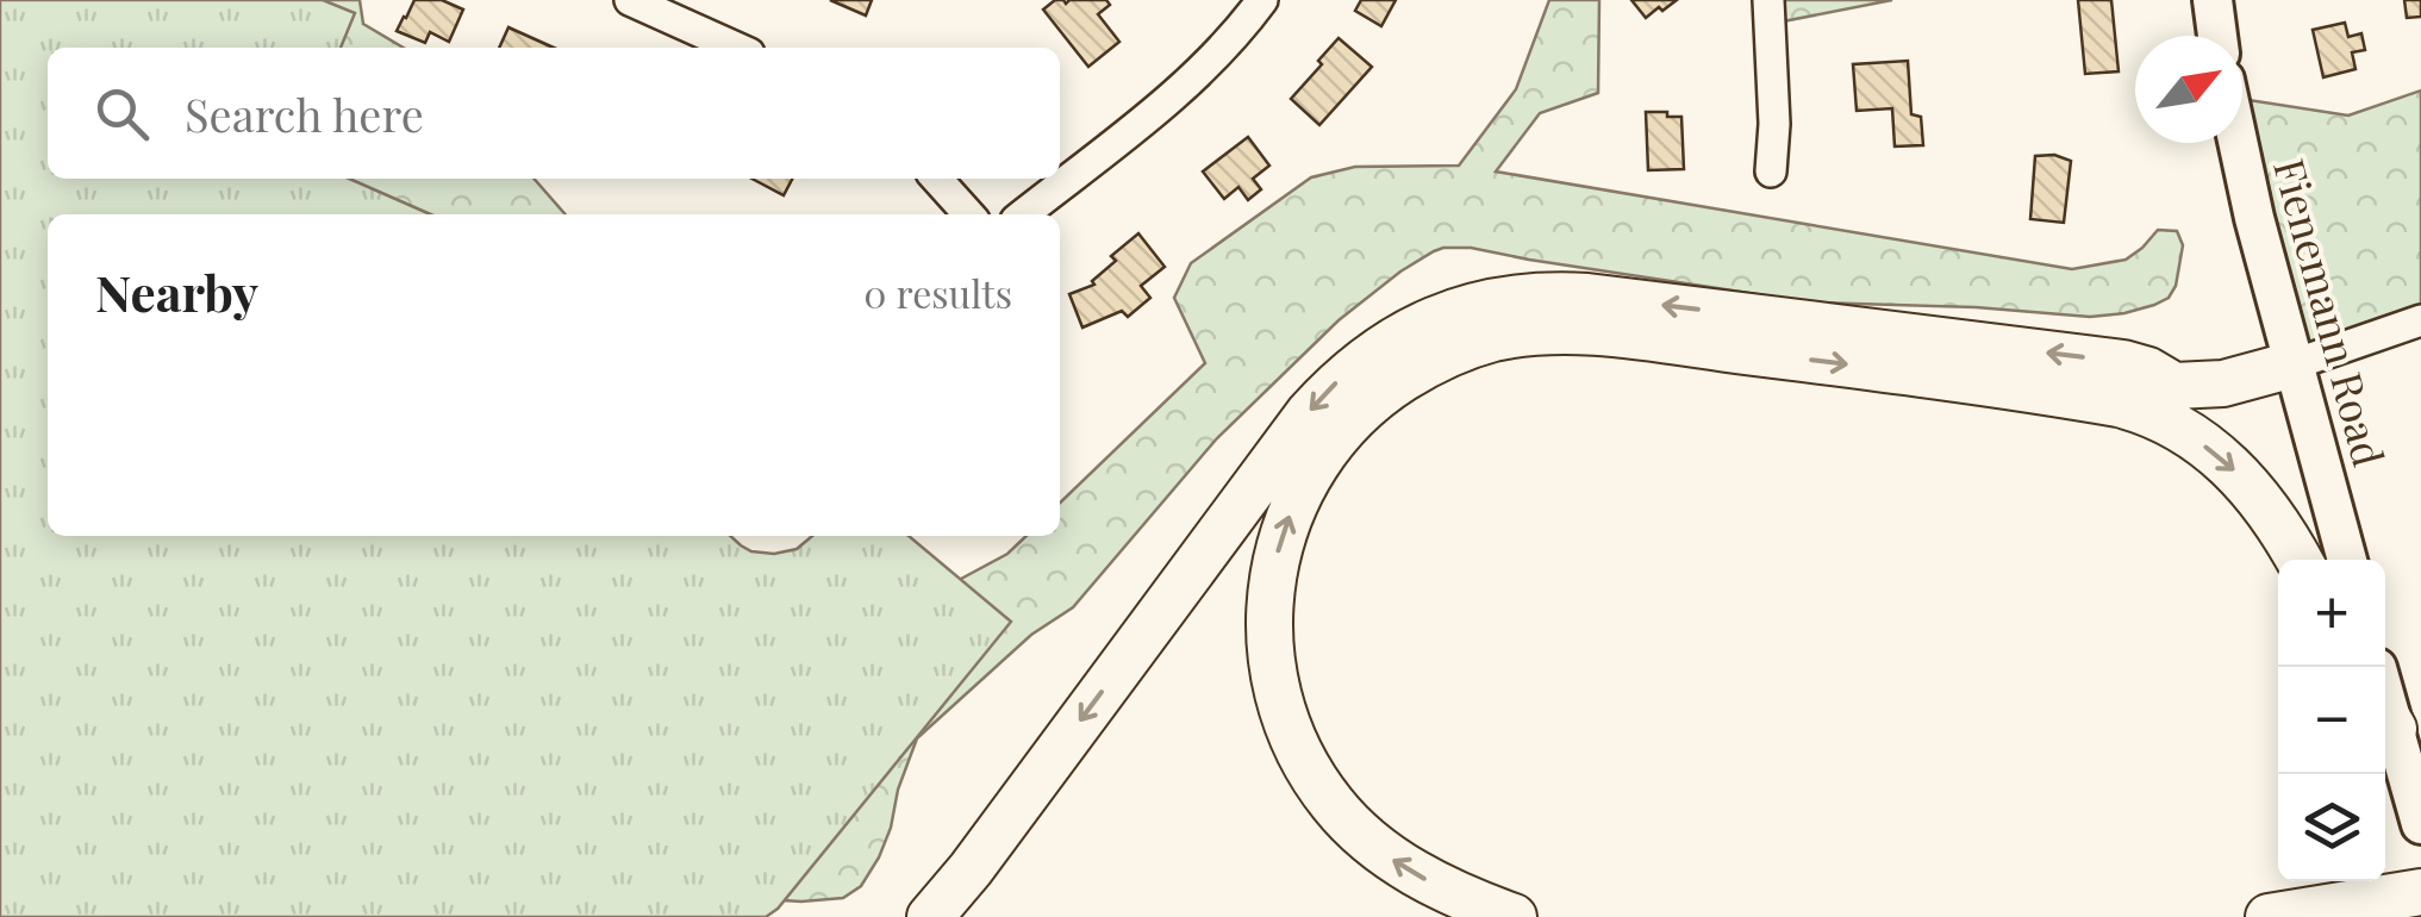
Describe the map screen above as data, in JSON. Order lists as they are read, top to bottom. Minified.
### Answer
{"streets":{"main road":["Fienemann Road"]},"north":"top right","page":{"search":"Search here","heading":["Nearby","0 results"],"map_buttons":["+","−"]}}
